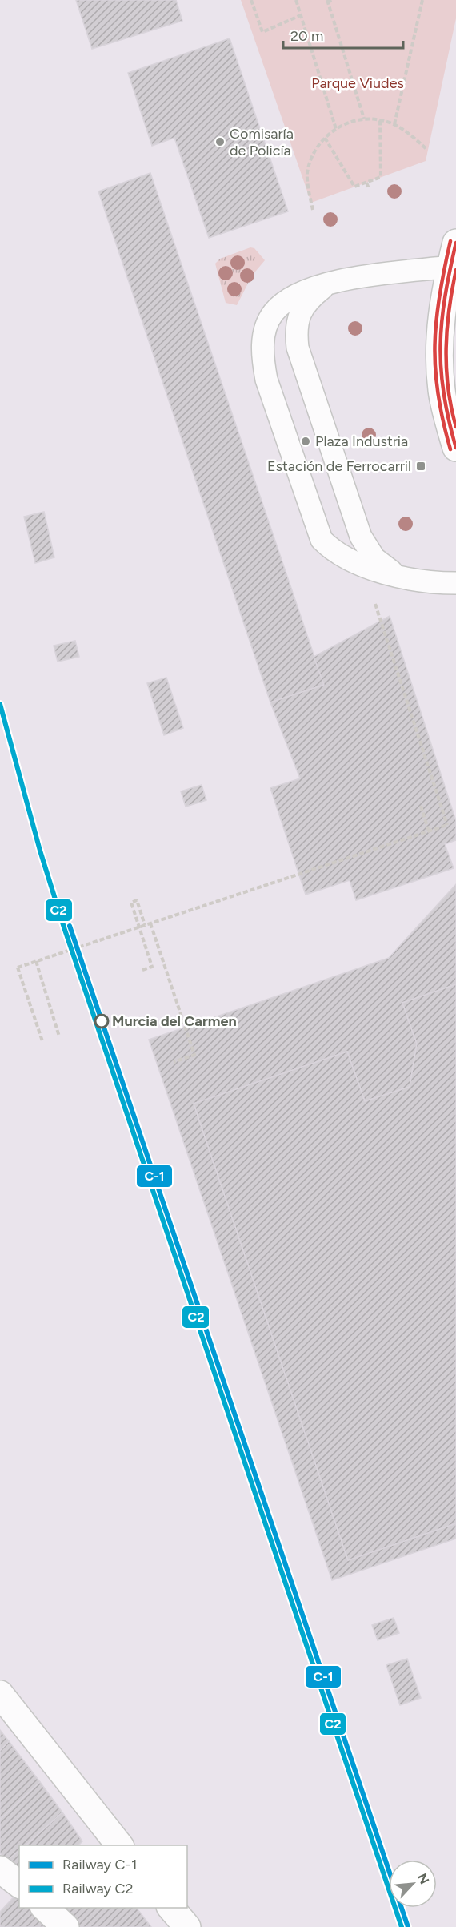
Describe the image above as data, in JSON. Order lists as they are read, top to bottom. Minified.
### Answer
{"parks":["Parque Viudes"],"places":{"other":["Comisaría de Policía","Plaza Industria","Murcia del Carmen"],"transit":["Estación de Ferrocarril"]},"lines":["rail line C2","rail line C-1"],"legend":["Railway C-1","Railway C2"],"scale_bar":"20 m","north":"top right"}
